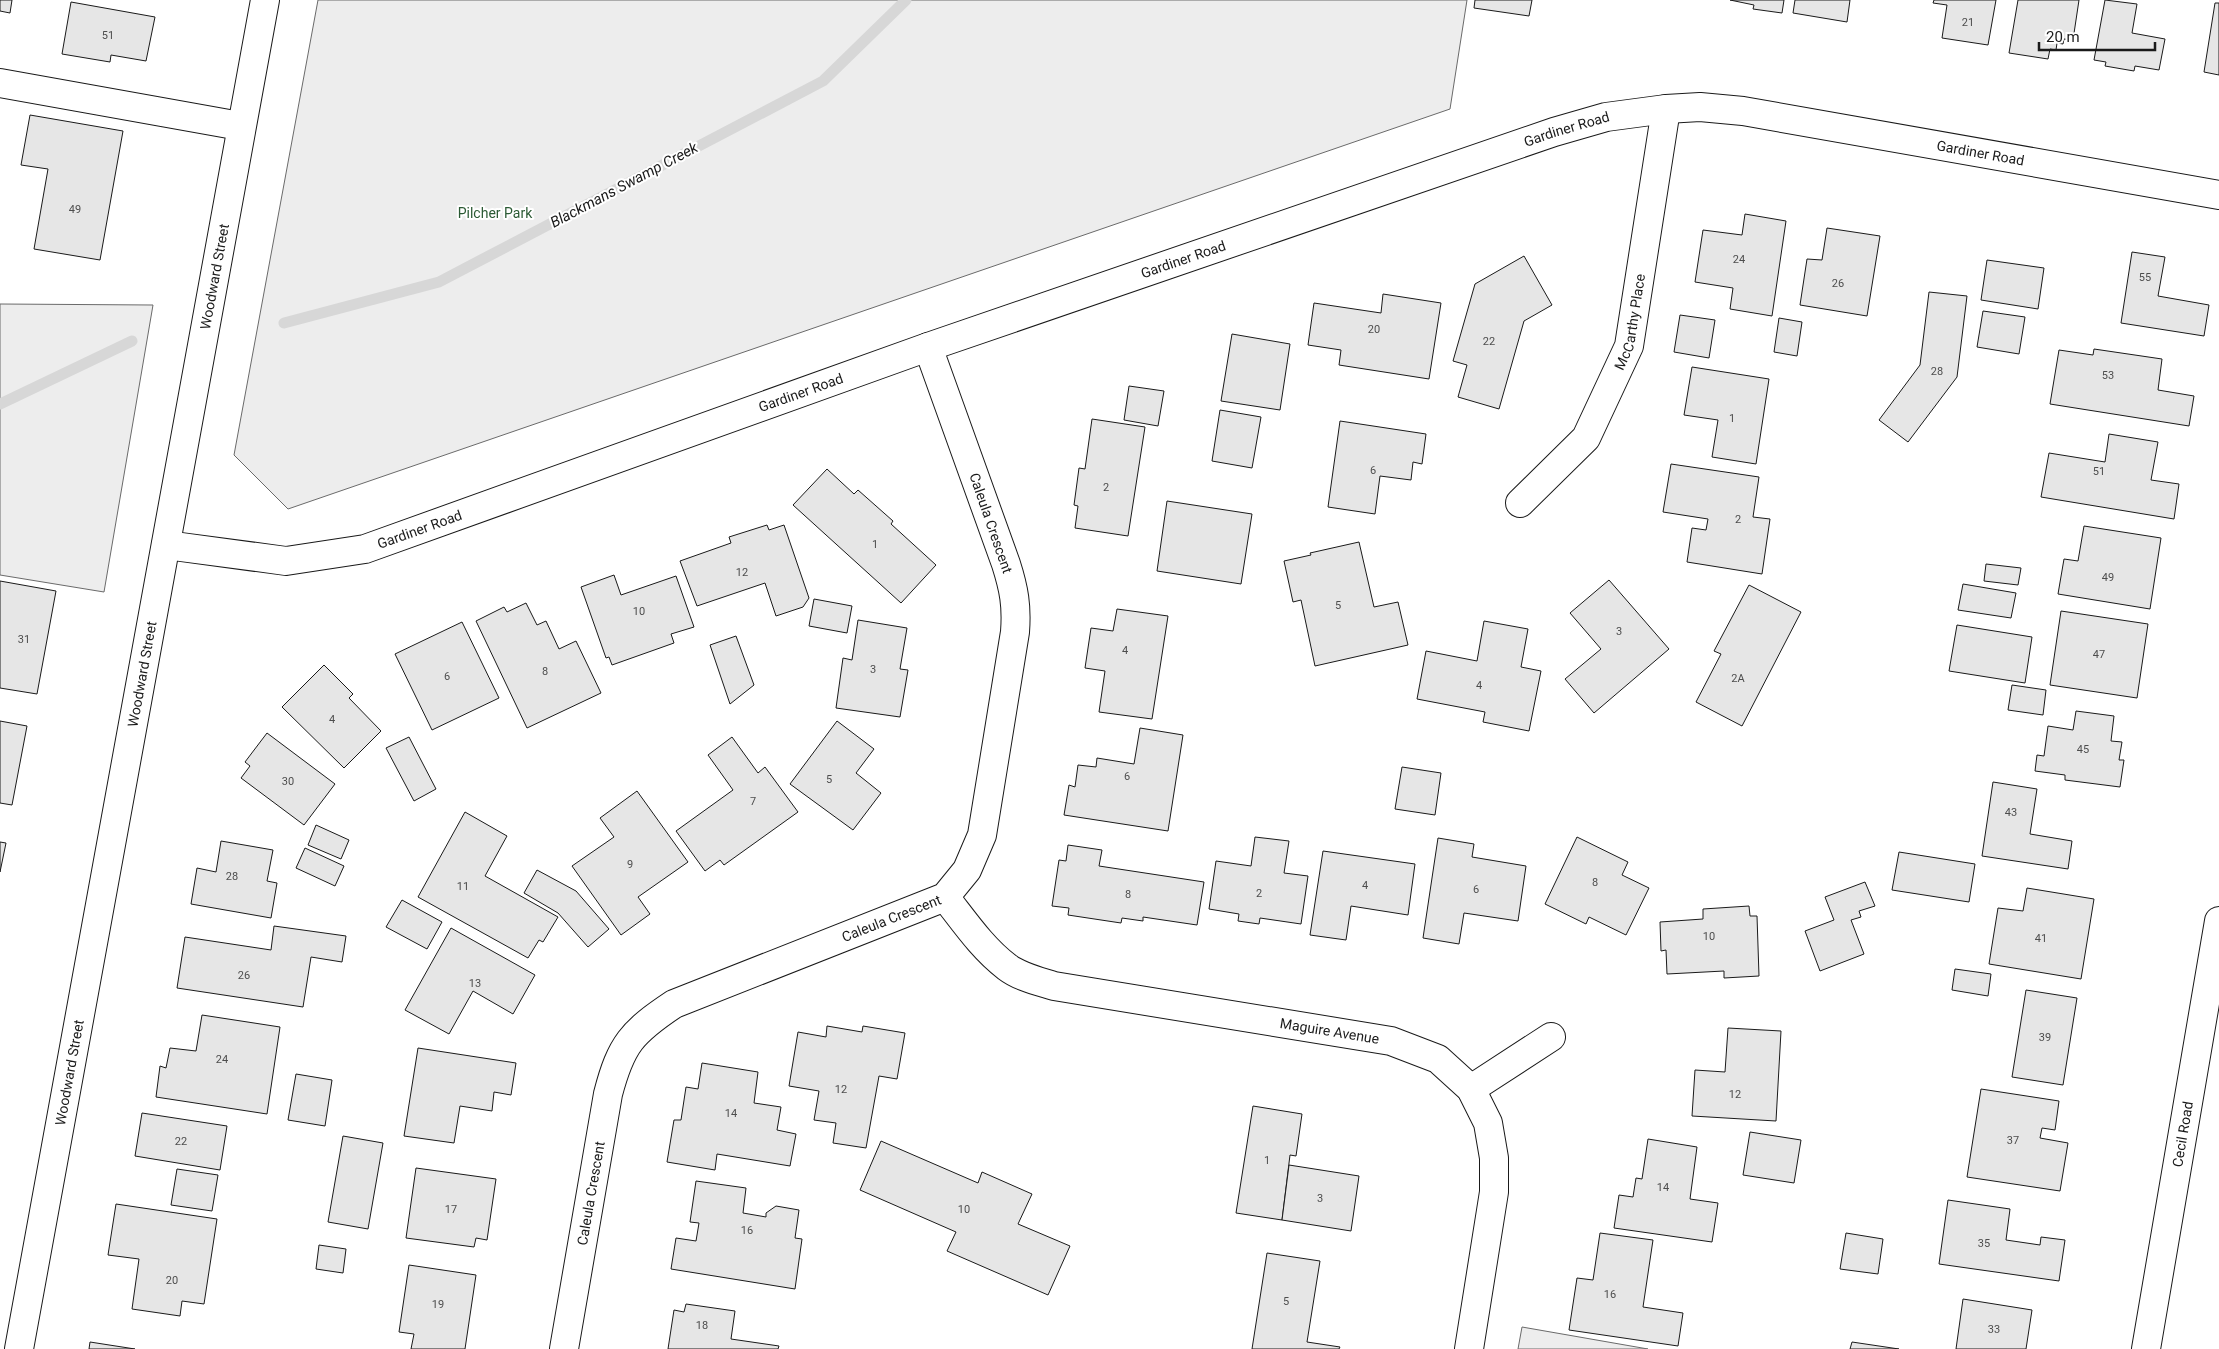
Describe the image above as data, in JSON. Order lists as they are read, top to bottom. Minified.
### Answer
{"streets":{"street":["Gardiner Road","Woodward Street","McCarthy Place","Caleula Crescent","Maguire Avenue","Cecil Road"]},"crossings":[["Gardiner Road","Woodward Street"],["Gardiner Road","McCarthy Place"],["Gardiner Road","Caleula Crescent"],["Caleula Crescent","Maguire Avenue"]],"water":["Blackmans Swamp Creek"],"parks":["Pilcher Park"],"house_numbers":["21","51","49","24","55","26","20","22","28","53","1","6","51","2","2","1","12","49","5","10","3","31","4","47","3","8","6","2A","4","4","45","6","5","30","7","43","9","28","8","4","11","6","2","8","10","41","26","13","39","24","12","12","14","37","22","1","14","3","17","10","16","35","20","16","5","19","18","33"],"scale_bar":"20 m"}
